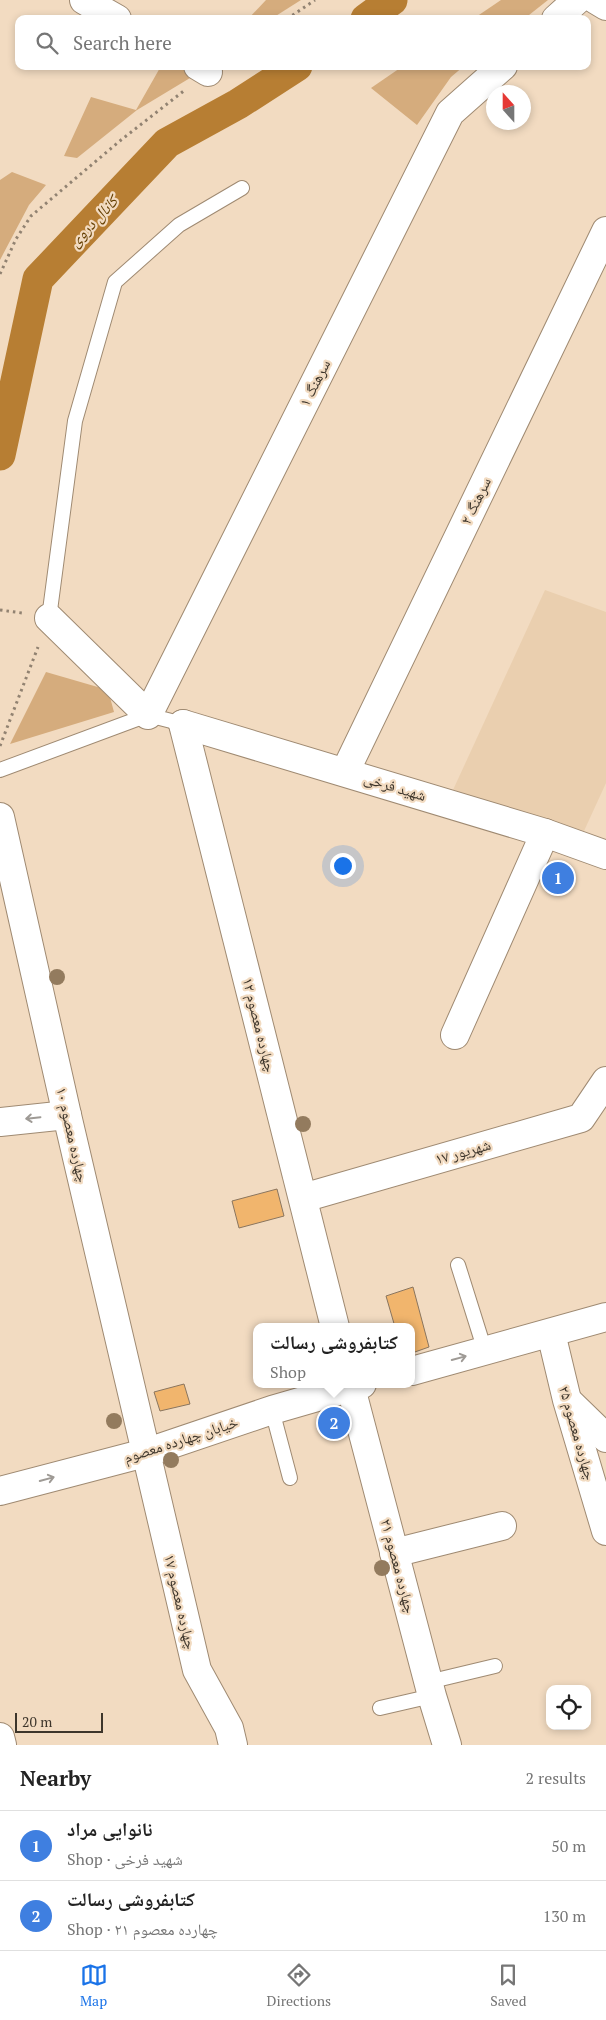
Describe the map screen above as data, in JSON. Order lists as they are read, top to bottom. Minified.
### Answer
{"streets":{"street":["سرهنگ ۱","سرهنگ ۲","شهید فرخی","چهارده معصوم ۱۲","چهارده معصوم ۱۰","۱۷ شهریور","چهارده معصوم ۲۵","خیابان چهارده معصوم","چهارده معصوم ۲۱","چهارده معصوم ۱۷"]},"crossings":[["سرهنگ ۲","شهید فرخی"],["شهید فرخی","چهارده معصوم ۱۲"],["چهارده معصوم ۱۲","۱۷ شهریور"],["چهارده معصوم ۱۰","خیابان چهارده معصوم"],["چهارده معصوم ۱۰","چهارده معصوم ۱۷"],["خیابان چهارده معصوم","چهارده معصوم ۱۷"]],"one_way":["خیابان چهارده معصوم"],"water":["کانال دروی"],"scale_bar":"20 m","north":"top","page":{"search":"Search here","pins":["1","2"],"popup":["کتابفروشی رسالت","Shop"],"scale":"20 m","heading":["Nearby","2 results"],"list":[{"mark":"1","name":"نانوایی مراد","note":"Shop · شهید فرخی","value":"50 m"},{"mark":"2","name":"کتابفروشی رسالت","note":"Shop · چهارده معصوم ۲۱","value":"130 m"}],"nav":["Map","Directions","Saved"]}}
